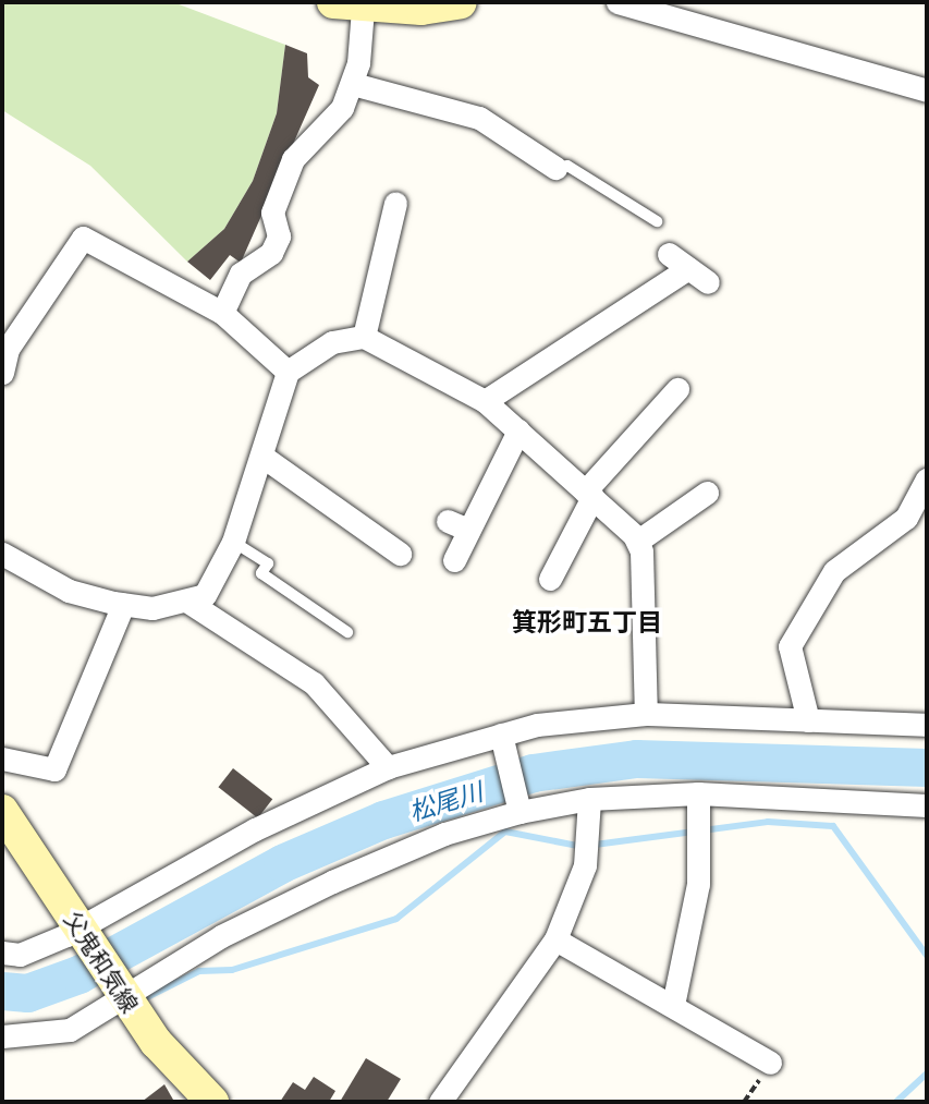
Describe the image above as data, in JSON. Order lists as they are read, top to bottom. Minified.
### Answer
{"streets":{"main road":["父鬼和気線"]},"districts":["箕形町五丁目"],"water":["松尾川"]}
